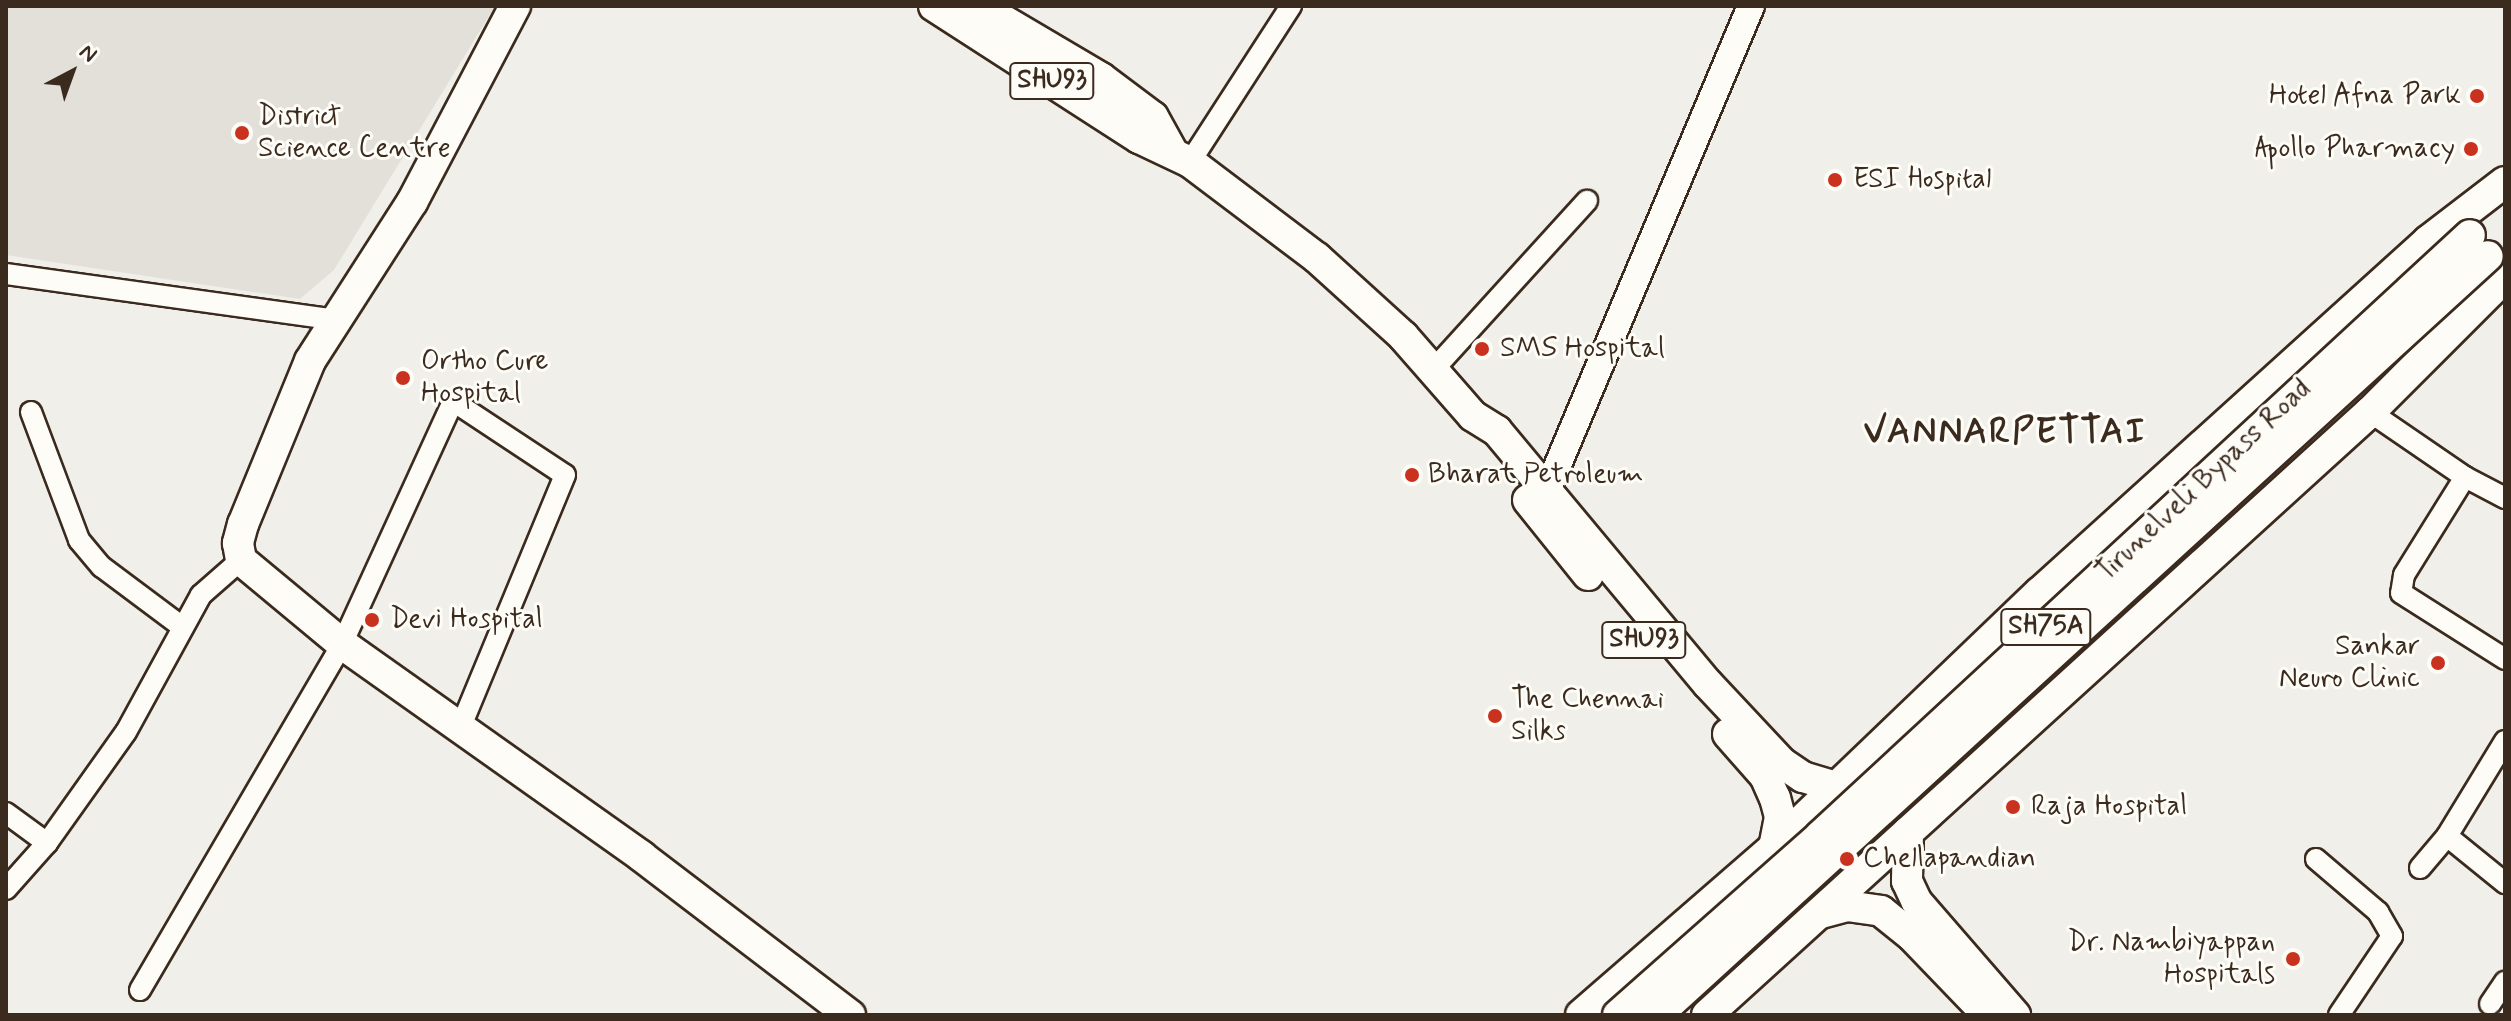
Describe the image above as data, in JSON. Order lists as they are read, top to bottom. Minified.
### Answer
{"streets":{"main road":["SHU93","Tirunelveli Bypass Road","SH75A"]},"districts":["VANNARPETTAI"],"places":["Hotel Afna Park","District Science Centre","Apollo Pharmacy","ESI Hospital","SMS Hospital","Ortho Cure Hospital","Bharat Petroleum","Devi Hospital","Sankar Neuro Clinic","The Chennai Silks","Raja Hospital","Chellapandian","Dr. Nambiyappan Hospitals"],"north":"top right"}
